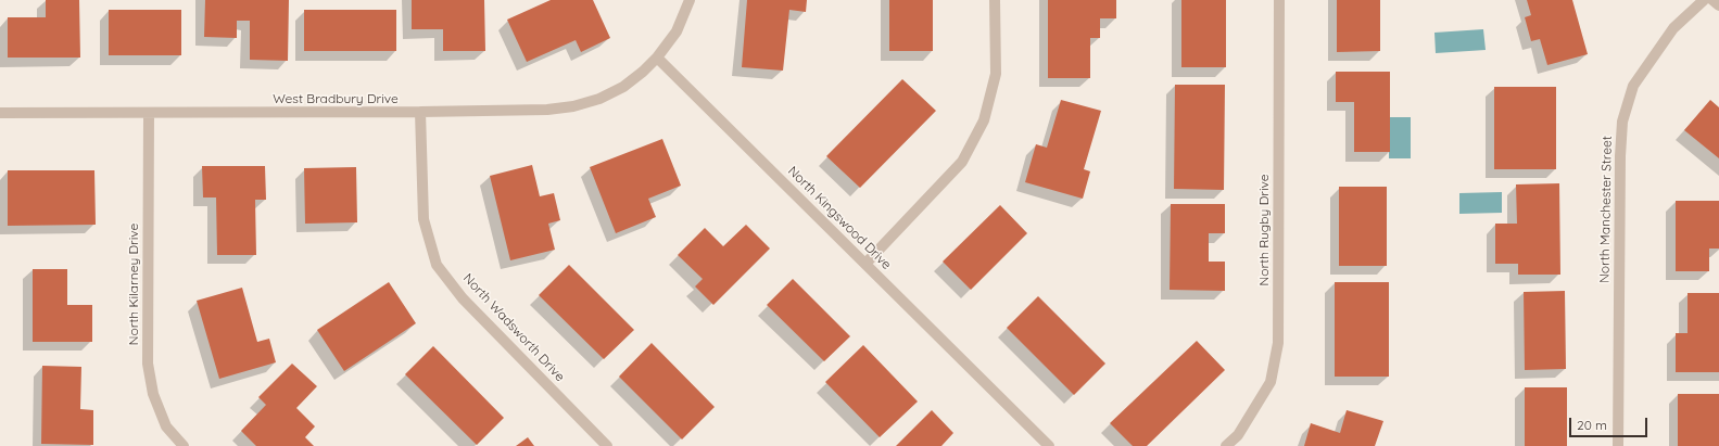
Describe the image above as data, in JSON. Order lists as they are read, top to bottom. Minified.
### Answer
{"streets":{"street":["West Bradbury Drive","North Manchester Street","North Kingswood Drive","North Rugby Drive","North Kilarney Drive","North Wadsworth Drive"]},"crossings":[["West Bradbury Drive","North Kingswood Drive"],["West Bradbury Drive","North Kilarney Drive"],["West Bradbury Drive","North Wadsworth Drive"]],"scale_bar":"20 m"}
